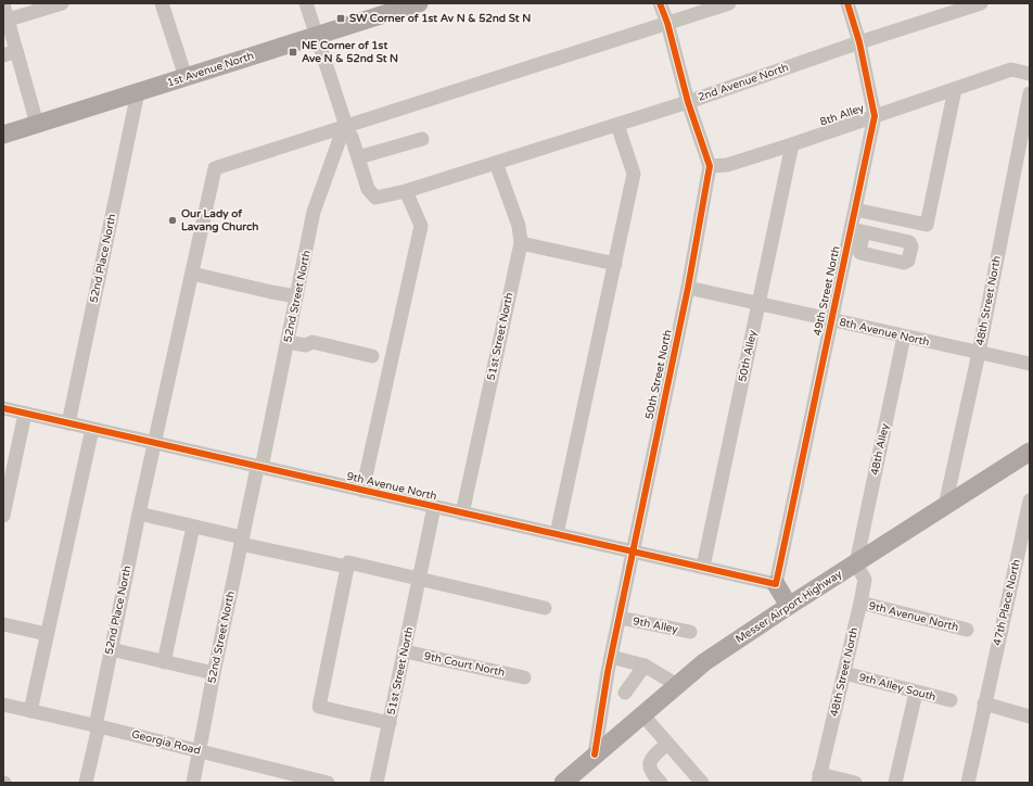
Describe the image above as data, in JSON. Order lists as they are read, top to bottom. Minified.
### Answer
{"streets":{"main road":["1st Avenue North","Messer Airport Highway"],"street":["2nd Avenue North","8th Alley","52nd Place North","49th Street North","52nd Street North","48th Street North","8th Avenue North","51st Street North","50th Alley","50th Street North","48th Alley","9th Avenue North","47th Place North","9th Alley","9th Court North","9th Alley South","Georgia Road"]},"crossings":[["1st Avenue North","52nd Place North"],["1st Avenue North","52nd Street North"],["2nd Avenue North","49th Street North"],["2nd Avenue North","52nd Street North"],["2nd Avenue North","51st Street North"],["2nd Avenue North","50th Street North"],["8th Alley","49th Street North"],["8th Alley","50th Alley"],["8th Alley","50th Street North"],["52nd Place North","52nd Street North"],["52nd Place North","9th Avenue North"],["52nd Place North","Georgia Road"],["49th Street North","8th Avenue North"],["49th Street North","9th Avenue North"],["52nd Street North","9th Avenue North"],["52nd Street North","Georgia Road"],["48th Street North","8th Avenue North"],["48th Street North","48th Alley"],["48th Street North","9th Avenue North"],["48th Street North","Messer Airport Highway"],["48th Street North","9th Alley South"],["8th Avenue North","50th Alley"],["8th Avenue North","50th Street North"],["8th Avenue North","48th Alley"],["51st Street North","9th Avenue North"],["51st Street North","9th Court North"],["50th Alley","9th Avenue North"],["50th Street North","9th Avenue North"],["50th Street North","Messer Airport Highway"],["50th Street North","9th Alley"],["48th Alley","Messer Airport Highway"]],"places":{"transit":["SW Corner of 1st Av N & 52nd St N","NE Corner of 1st Ave N & 52nd St N"],"other":["Our Lady of Lavang Church"]}}
